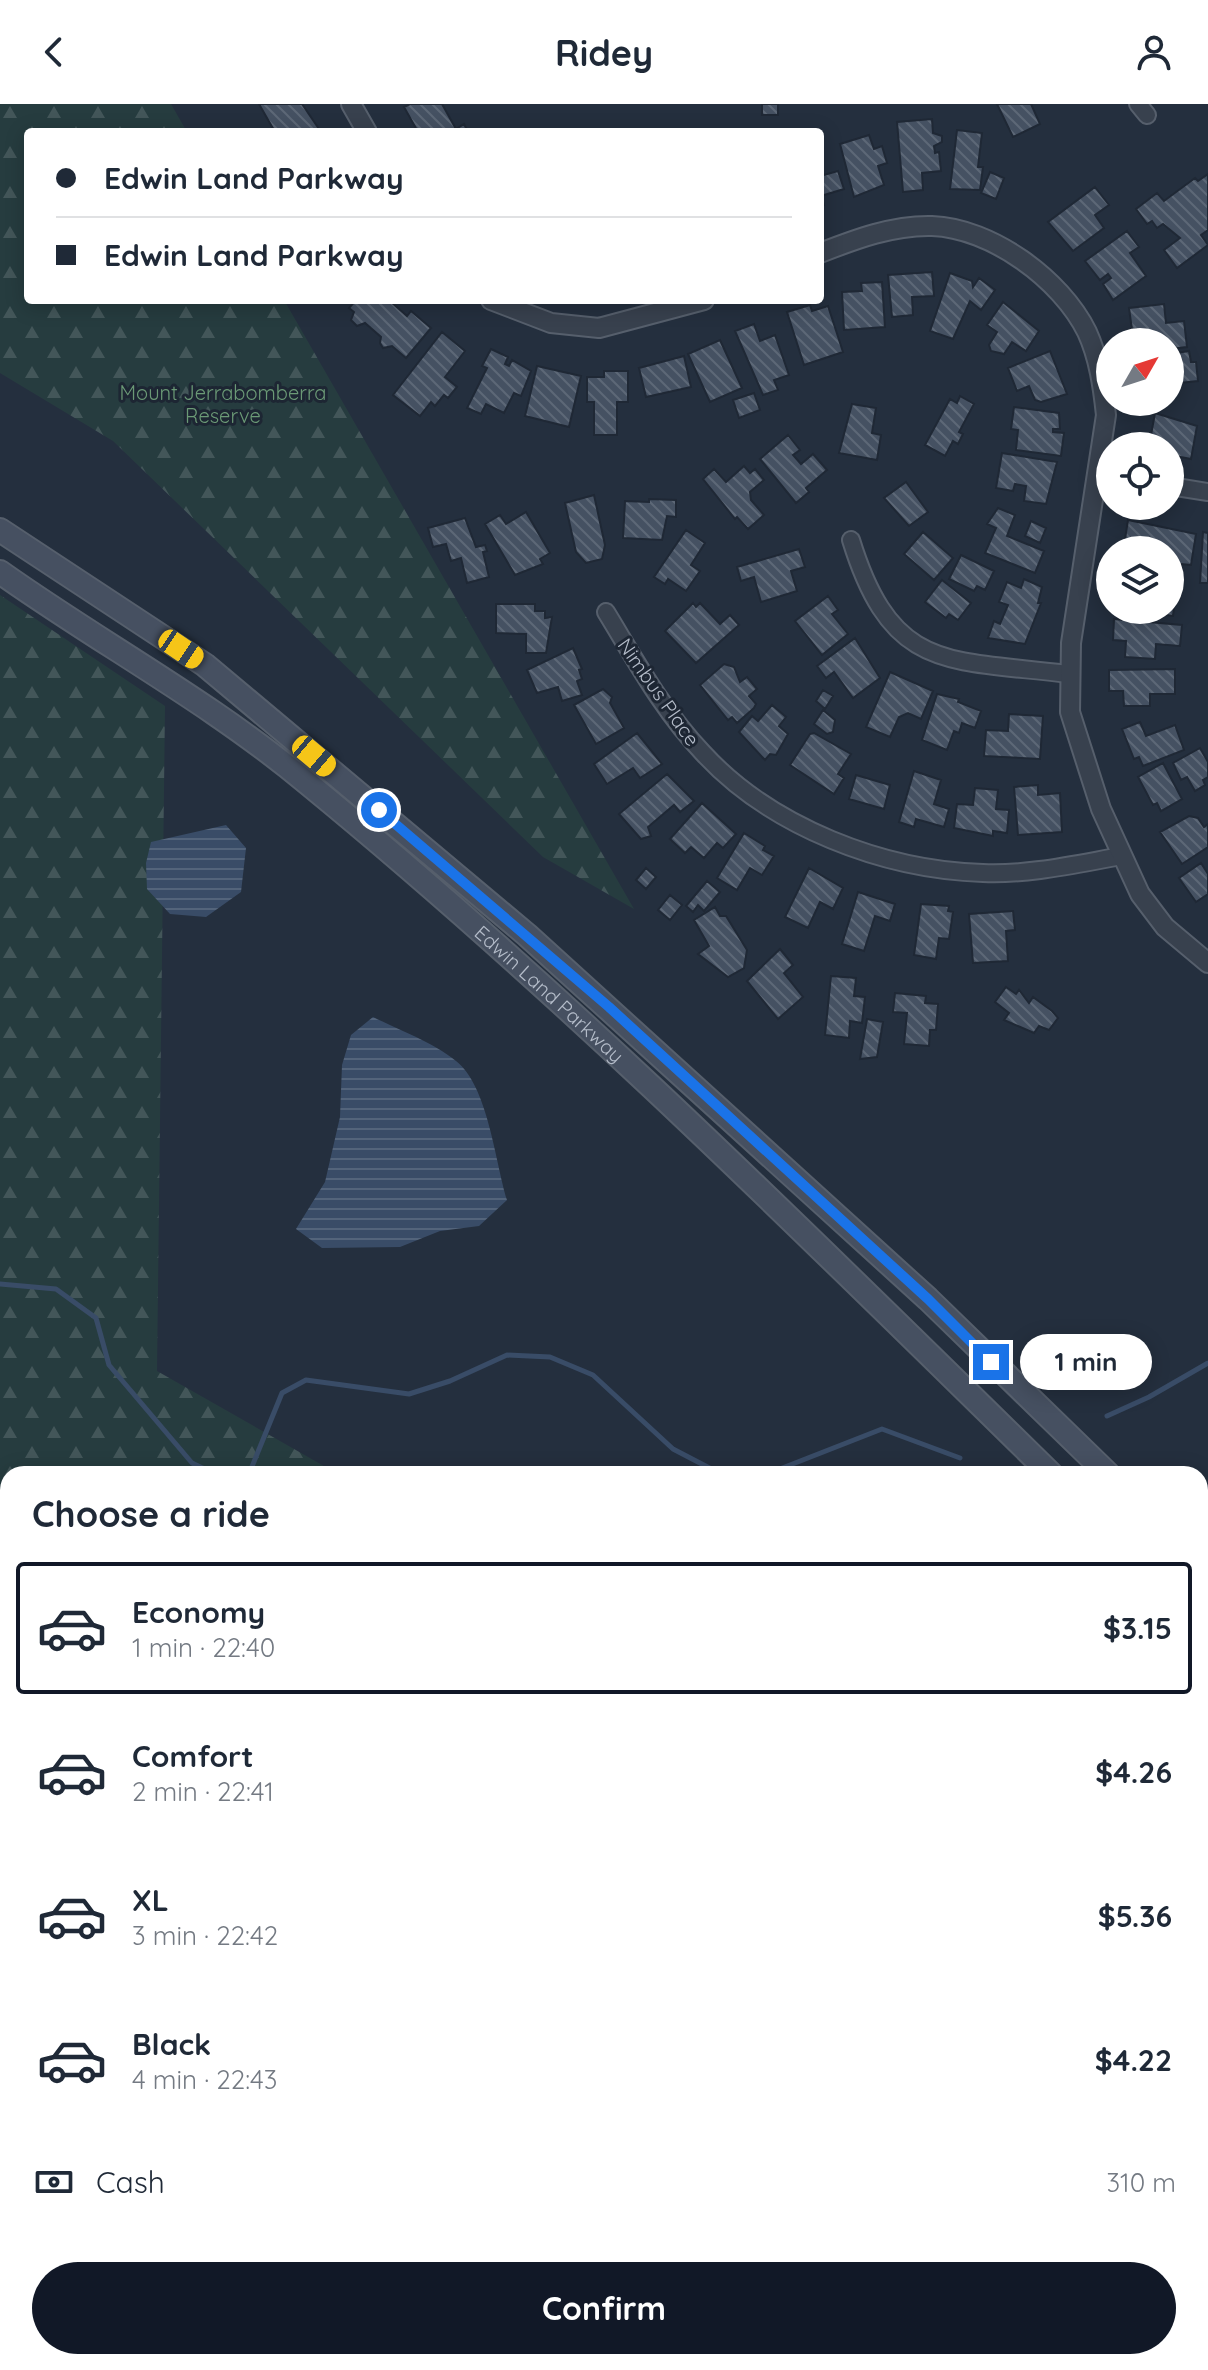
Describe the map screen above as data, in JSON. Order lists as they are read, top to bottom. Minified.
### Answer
{"streets":{"main road":["Edwin Land Parkway"],"street":["Nimbus Place"]},"parks":["Mount Jerrabomberra Reserve"],"north":"top right","page":{"header":"Ridey","banner":["Edwin Land Parkway","Edwin Land Parkway"],"bubble":"1 min","heading":"Choose a ride","list":[{"name":"Economy","note":"1 min · 22:40","value":"$3.15"},{"name":"Comfort","note":"2 min · 22:41","value":"$4.26"},{"name":"XL","note":"3 min · 22:42","value":"$5.36"},{"name":"Black","note":"4 min · 22:43","value":"$4.22"}],"pay":["Cash","310 m"],"buttons":"Confirm"}}
